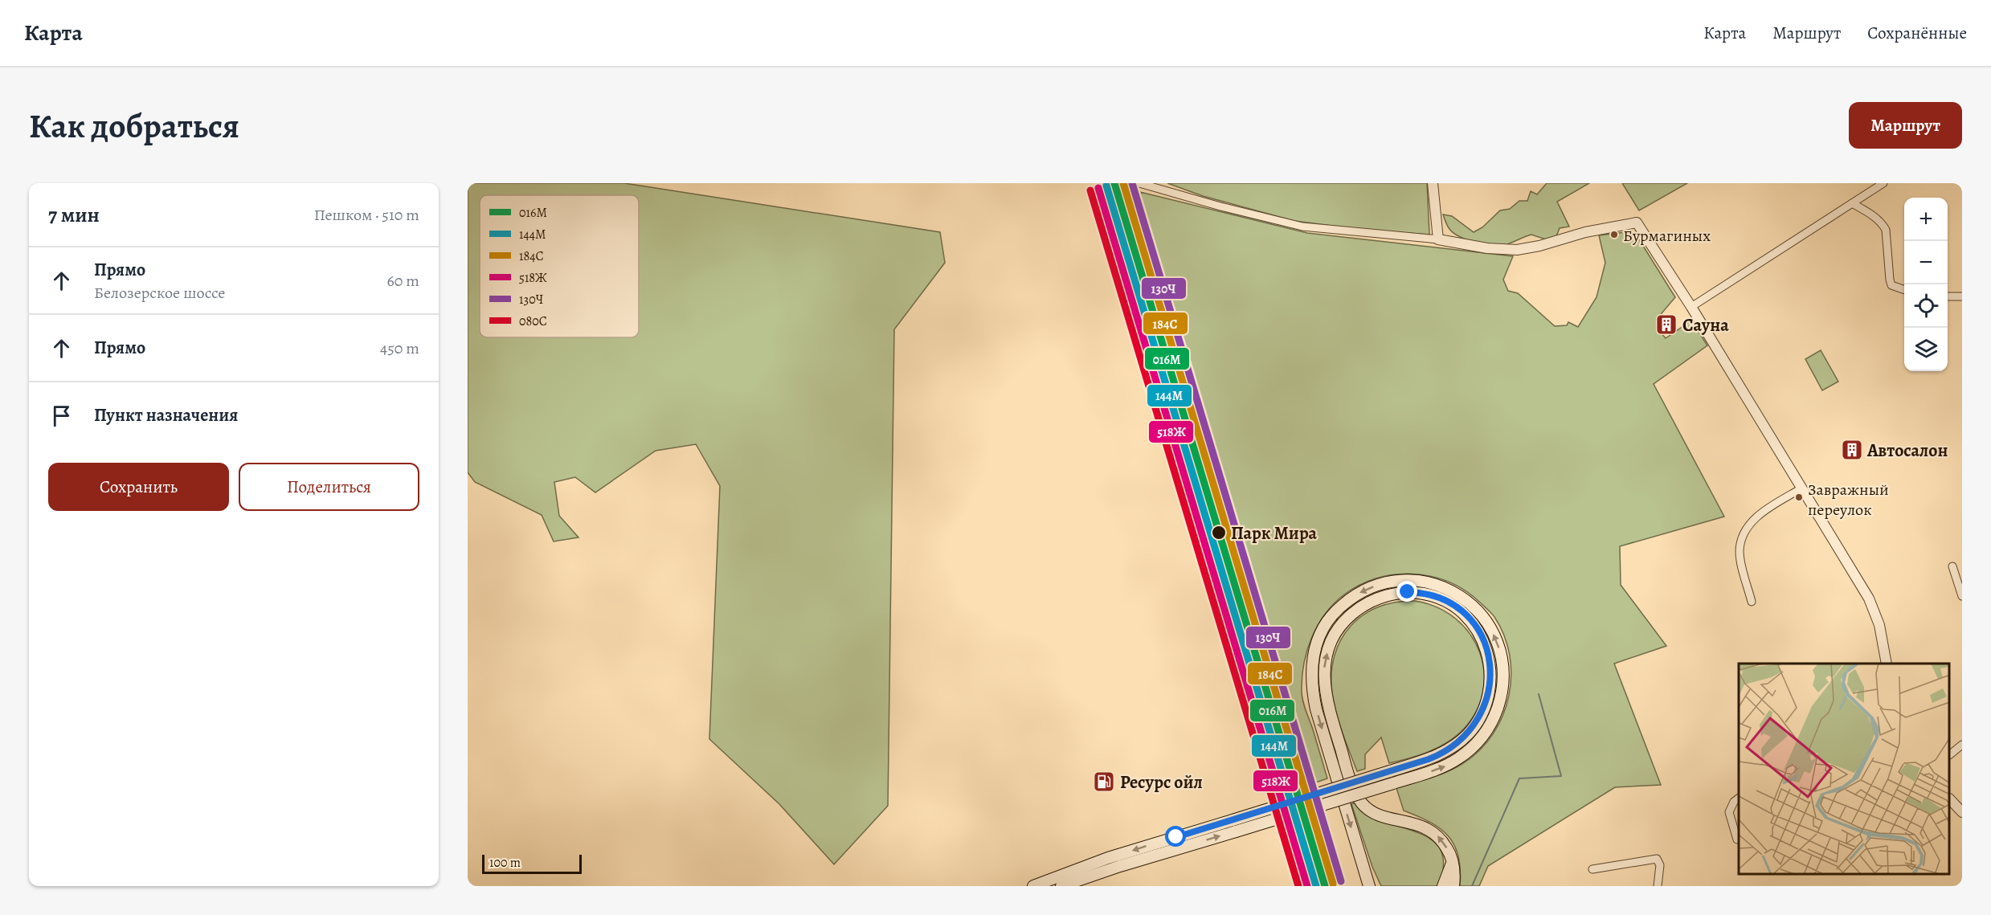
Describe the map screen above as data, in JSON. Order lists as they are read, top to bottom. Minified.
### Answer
{"places":{"other":["Бурмагиных","Завражный переулок","Парк Мира"],"building":["Сауна","Автосалон"],"fuel station":["Ресурс ойл"]},"lines":["transit line 016М","transit line 184С","transit line 130Ч","transit line 144М","transit line 518Ж","transit line 080С"],"legend":["016М","144М","184С","518Ж","130Ч","080С"],"scale_bar":"100 m","page":{"header":"Карта","nav":["Карта","Маршрут","Сохранённые"],"buttons":["Маршрут",["Сохранить","Поделиться"]],"title":"Как добраться","heading":["7 мин","Пешком · 510 m"],"map_buttons":["+","−"],"list":[["Прямо","Белозерское шоссе","60 m"],["Прямо","450 m"],"Пункт назначения"],"scale":"100 m"}}
